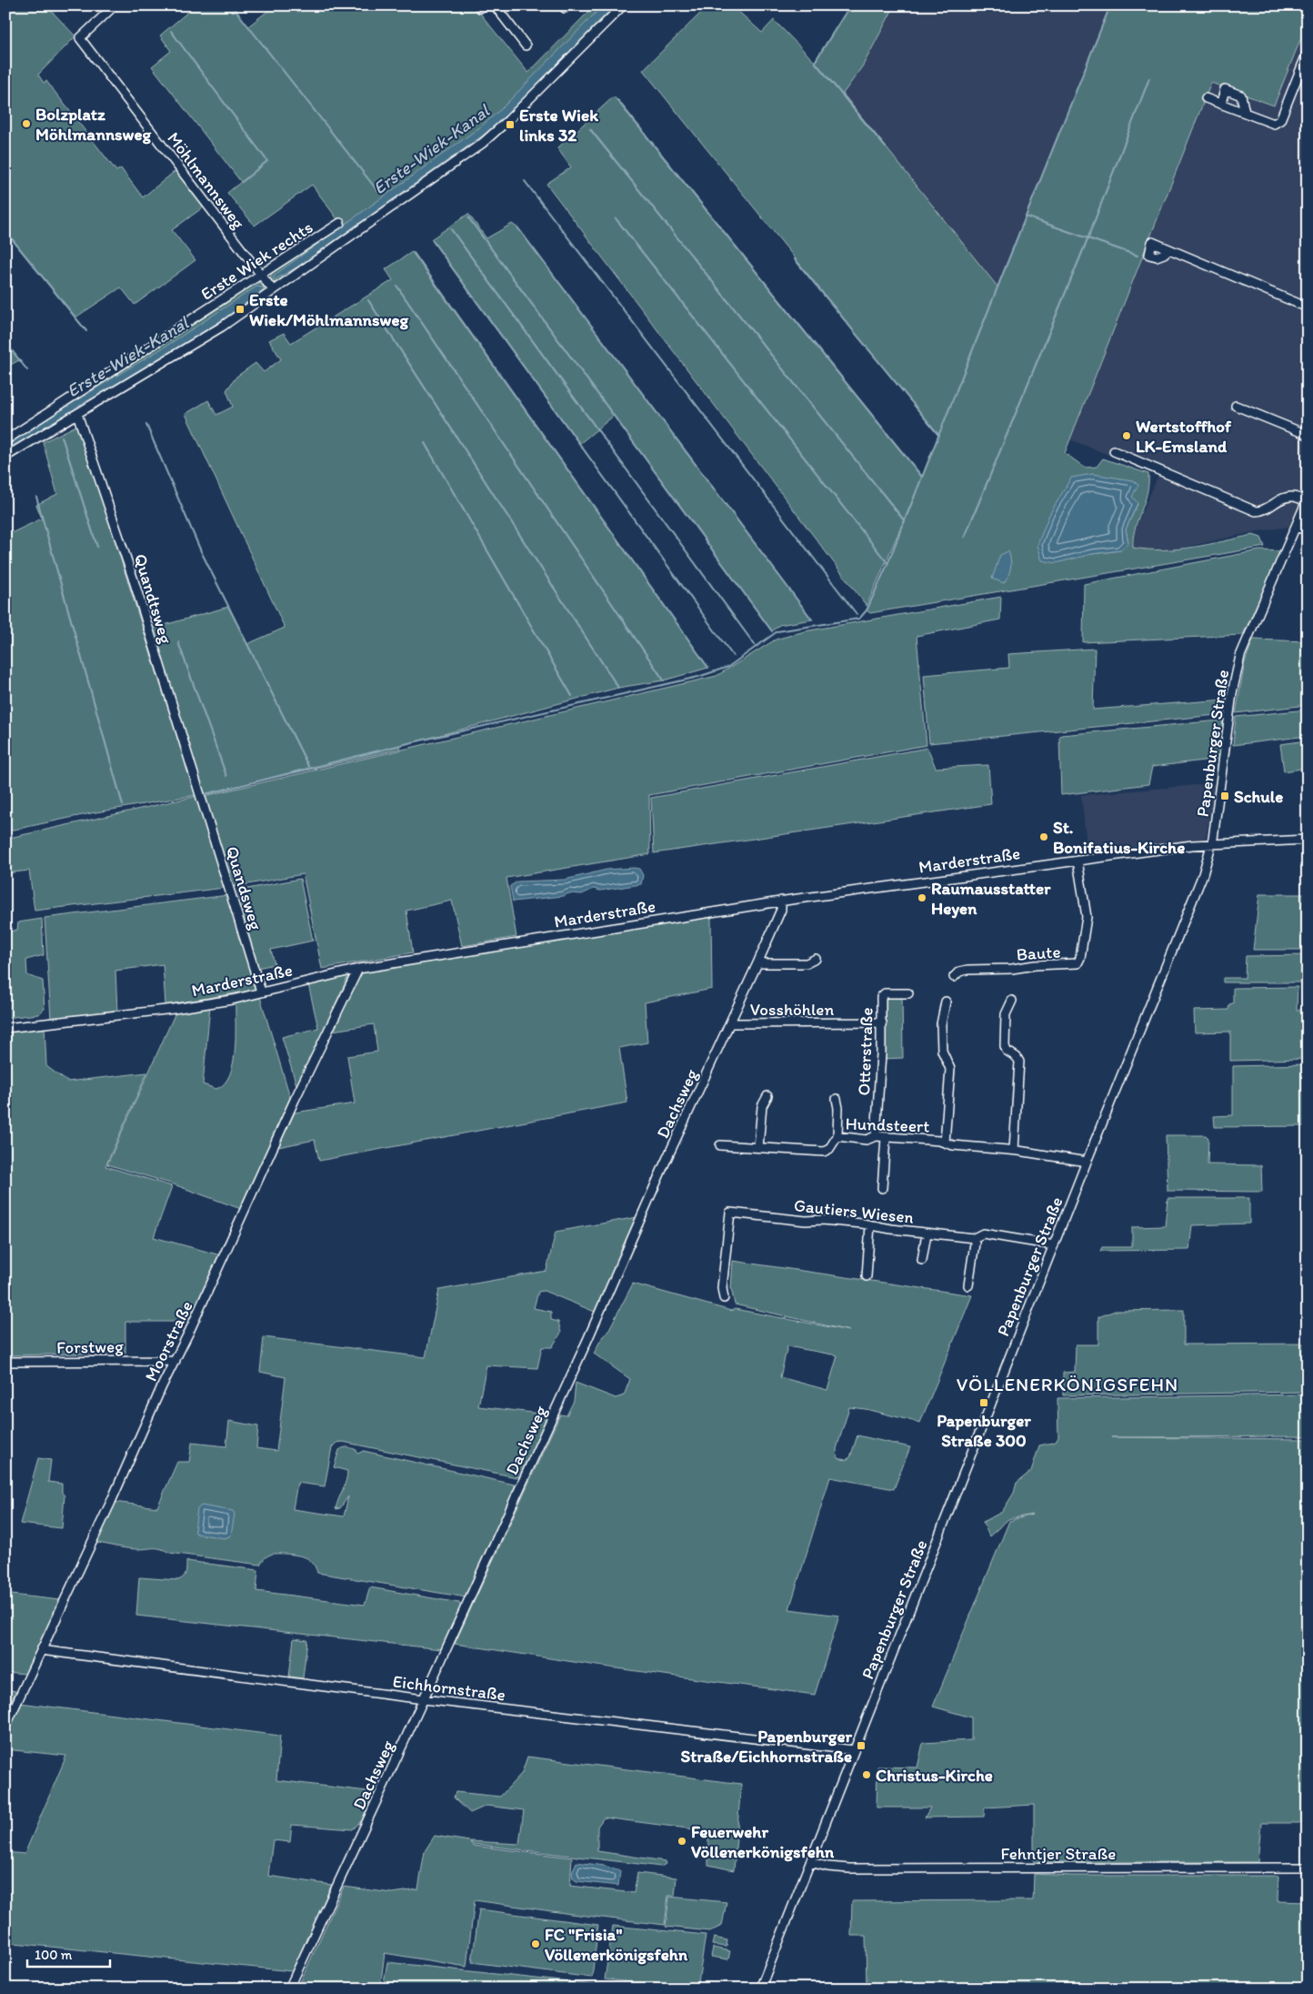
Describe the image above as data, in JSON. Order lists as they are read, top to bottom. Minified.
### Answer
{"streets":{"street":["Möhlmannsweg","Erste Wiek rechts","Quandtsweg","Papenburger Straße","Marderstraße","Quandsweg","Baute","Vosshöhlen","Otterstraße","Dachsweg","Hundsteert","Gautiers Wiesen","Moorstraße","Forstweg","Eichhornstraße","Fehntjer Straße"]},"crossings":[["Möhlmannsweg","Erste Wiek rechts"],["Quandtsweg","Quandsweg"],["Papenburger Straße","Marderstraße"],["Papenburger Straße","Hundsteert"],["Papenburger Straße","Gautiers Wiesen"],["Papenburger Straße","Eichhornstraße"],["Papenburger Straße","Fehntjer Straße"],["Marderstraße","Quandsweg"],["Marderstraße","Baute"],["Marderstraße","Dachsweg"],["Marderstraße","Moorstraße"],["Vosshöhlen","Otterstraße"],["Vosshöhlen","Dachsweg"],["Otterstraße","Hundsteert"],["Dachsweg","Eichhornstraße"],["Moorstraße","Forstweg"],["Moorstraße","Eichhornstraße"]],"districts":["VÖLLENERKÖNIGSFEHN"],"water":["Erste-Wiek-Kanal"],"places":{"other":["Bolzplatz Möhlmannsweg","Wertstoffhof LK-Emsland","St. Bonifatius-Kirche","Raumausstatter Heyen","Christus-Kirche","Feuerwehr Völlenerkönigsfehn","FC \"Frisia\" Völlenerkönigsfehn"],"transit":["Erste Wiek links 32","Erste Wiek/Möhlmannsweg","Schule","Papenburger Straße 300","Papenburger Straße/Eichhornstraße"]},"scale_bar":"100 m"}
